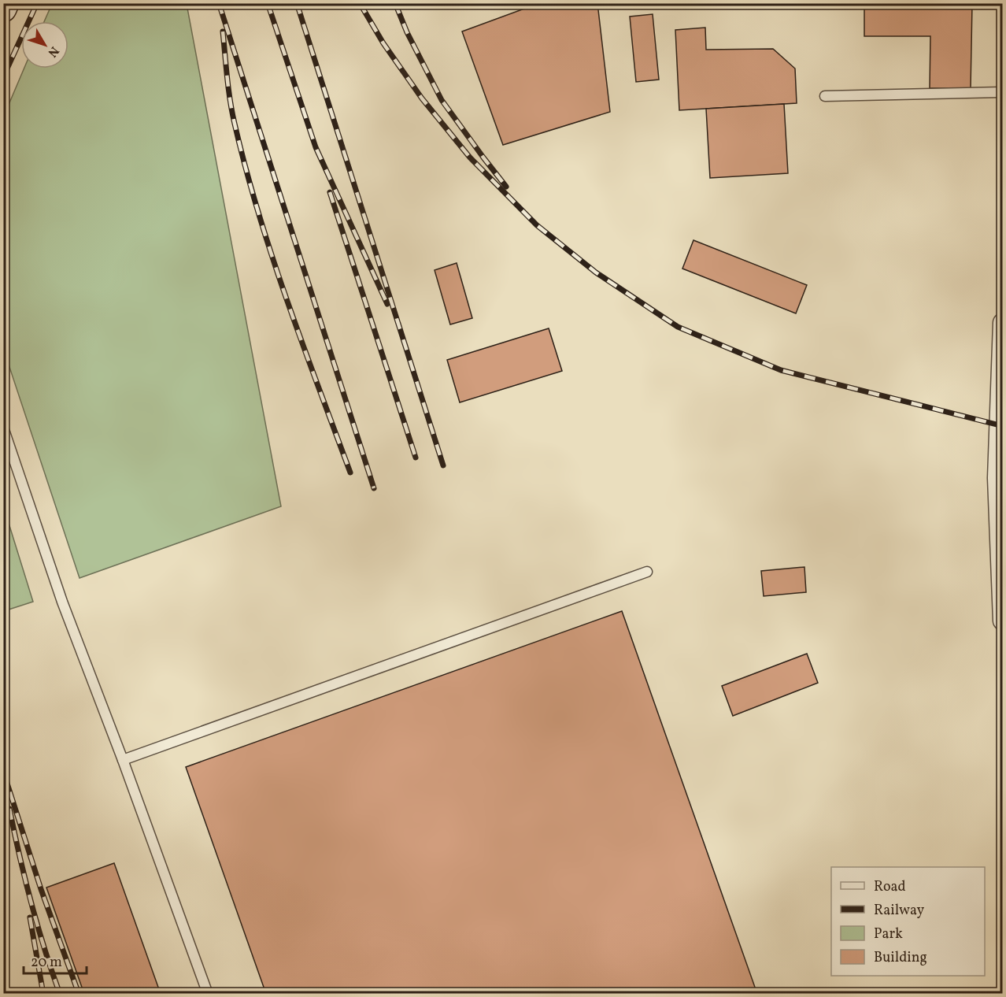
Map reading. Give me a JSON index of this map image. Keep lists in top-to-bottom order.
{
  "legend": [
    "Road",
    "Railway",
    "Park",
    "Building"
  ],
  "scale_bar": "20 m",
  "north": "bottom right"
}
